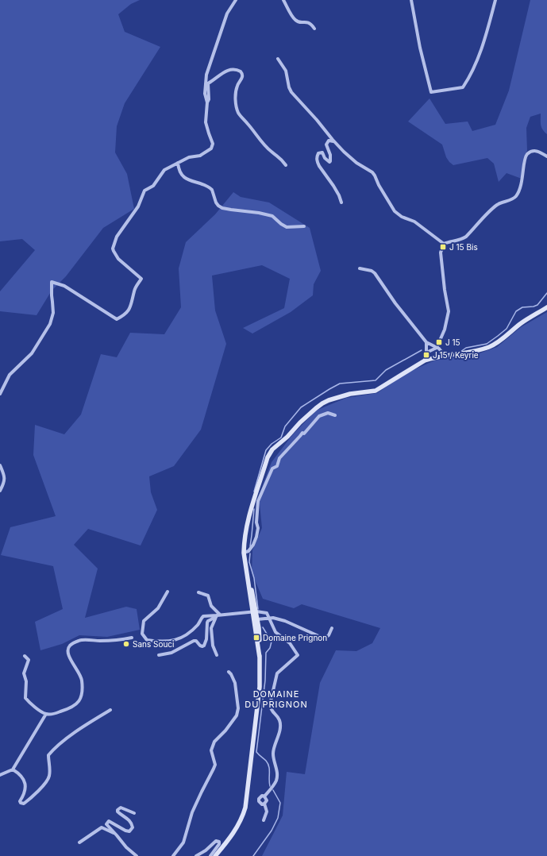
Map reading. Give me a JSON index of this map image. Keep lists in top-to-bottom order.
{
  "districts": ["DOMAINE DU PRIGNON"],
  "places": {
    "transit": [
      "J 15 Bis",
      "J 15",
      "J 15 / Keyrie",
      "Domaine Prignon"
    ],
    "other": ["Sans Souci"]
  }
}
